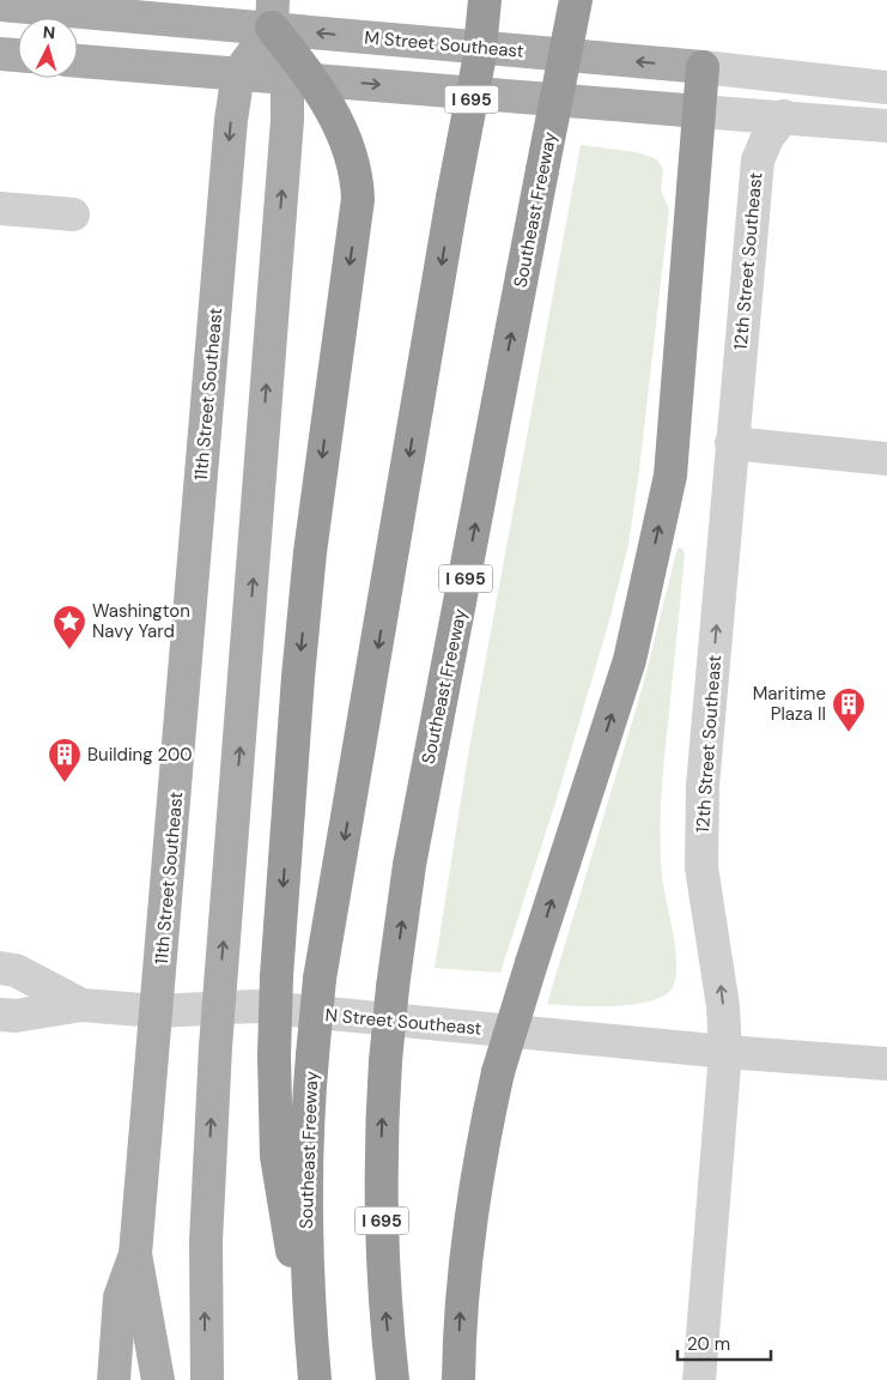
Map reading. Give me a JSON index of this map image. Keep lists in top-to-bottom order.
{
  "streets": {
    "highway": ["I 695", "Southeast Freeway"],
    "main road": ["M Street Southeast", "11th Street Southeast"],
    "street": ["12th Street Southeast", "N Street Southeast"]
  },
  "crossings": [
    ["M Street Southeast", "11th Street Southeast"],
    ["12th Street Southeast", "N Street Southeast"],
    ["11th Street Southeast", "N Street Southeast"]
  ],
  "one_way": ["12th Street Southeast"],
  "places": {
    "place": ["Washington Navy Yard"],
    "building": ["Maritime Plaza II", "Building 200"]
  },
  "scale_bar": "20 m",
  "north": "top"
}
